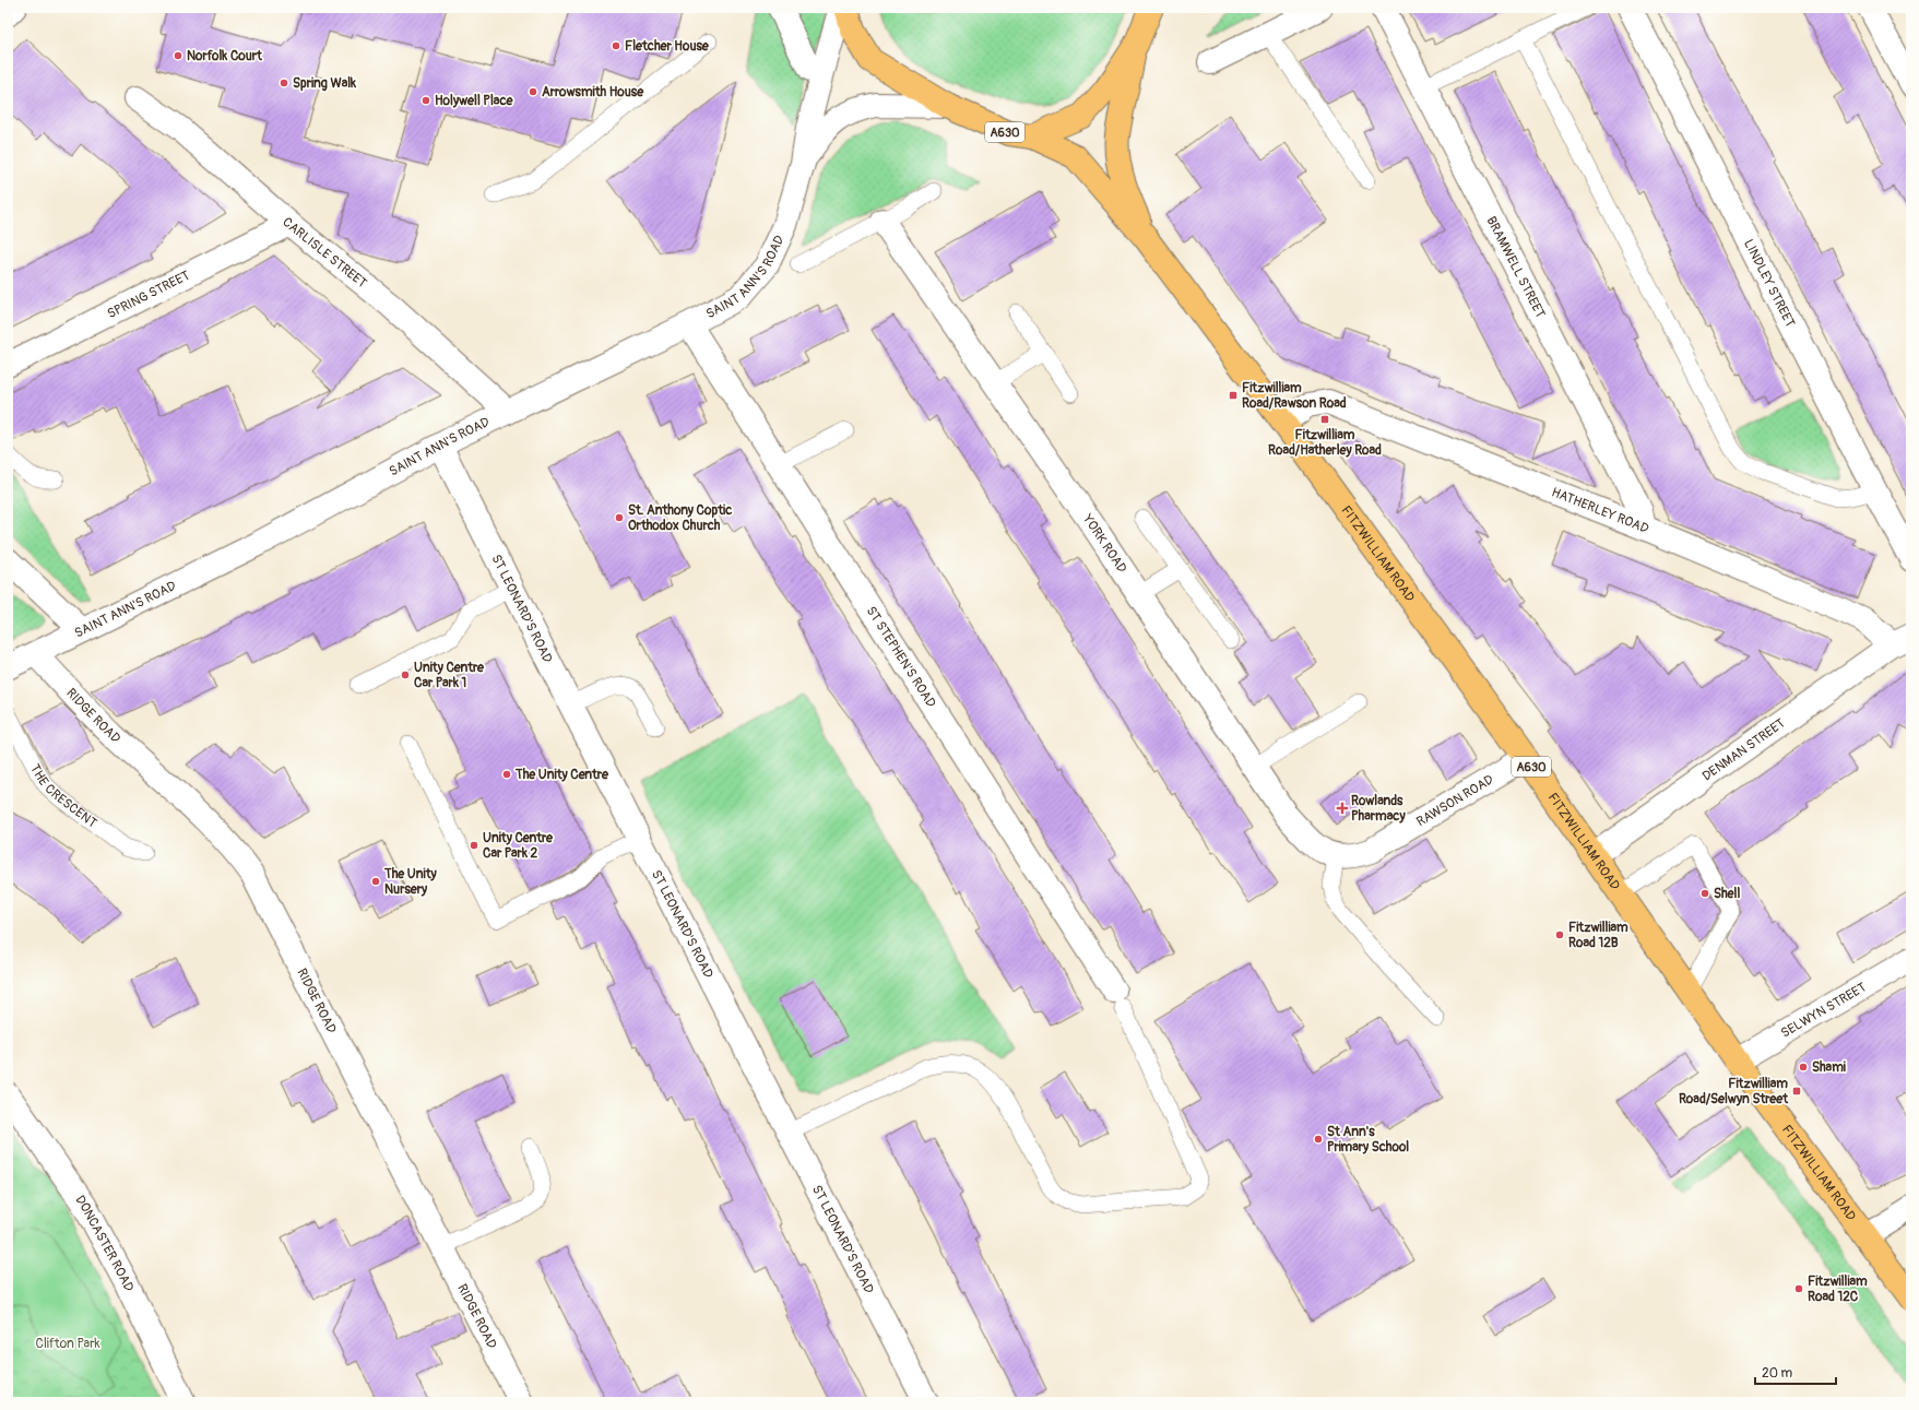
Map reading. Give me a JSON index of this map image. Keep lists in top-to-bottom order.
{
  "streets": {
    "main road": ["A630", "FITZWILLIAM ROAD"],
    "street": [
      "CARLISLE STREET",
      "BRAMWELL STREET",
      "SAINT ANN'S ROAD",
      "LINDLEY STREET",
      "SPRING STREET",
      "HATHERLEY ROAD",
      "YORK ROAD",
      "ST LEONARD'S ROAD",
      "ST STEPHEN'S ROAD",
      "RIDGE ROAD",
      "DENMAN STREET",
      "RAWSON ROAD",
      "SELWYN STREET",
      "DONCASTER ROAD"
    ],
    "lane": ["THE CRESCENT"]
  },
  "crossings": [
    ["A630", "SAINT ANN'S ROAD"],
    ["A630", "FITZWILLIAM ROAD"],
    ["CARLISLE STREET", "SAINT ANN'S ROAD"],
    ["CARLISLE STREET", "SPRING STREET"],
    ["BRAMWELL STREET", "HATHERLEY ROAD"],
    ["SAINT ANN'S ROAD", "ST LEONARD'S ROAD"],
    ["SAINT ANN'S ROAD", "ST STEPHEN'S ROAD"],
    ["SAINT ANN'S ROAD", "RIDGE ROAD"],
    ["HATHERLEY ROAD", "FITZWILLIAM ROAD"],
    ["HATHERLEY ROAD", "DENMAN STREET"],
    ["YORK ROAD", "RAWSON ROAD"],
    ["FITZWILLIAM ROAD", "DENMAN STREET"],
    ["FITZWILLIAM ROAD", "RAWSON ROAD"],
    ["FITZWILLIAM ROAD", "SELWYN STREET"]
  ],
  "parks": ["Clifton Park"],
  "places": {
    "other": [
      "Fletcher House",
      "Norfolk Court",
      "Spring Walk",
      "Arrowsmith House",
      "Holywell Place",
      "St. Anthony Coptic Orthodox Church",
      "Unity Centre Car Park 1",
      "The Unity Centre",
      "Unity Centre Car Park 2",
      "The Unity Nursery",
      "Shell",
      "Fitzwilliam Road 12B",
      "Shami",
      "St Ann's Primary School",
      "Fitzwilliam Road 12C"
    ],
    "transit": ["Fitzwilliam Road/Rawson Road", "Fitzwilliam Road/Hatherley Road", "Fitzwilliam Road/Selwyn Street"],
    "health": ["Rowlands Pharmacy"]
  },
  "scale_bar": "20 m"
}
